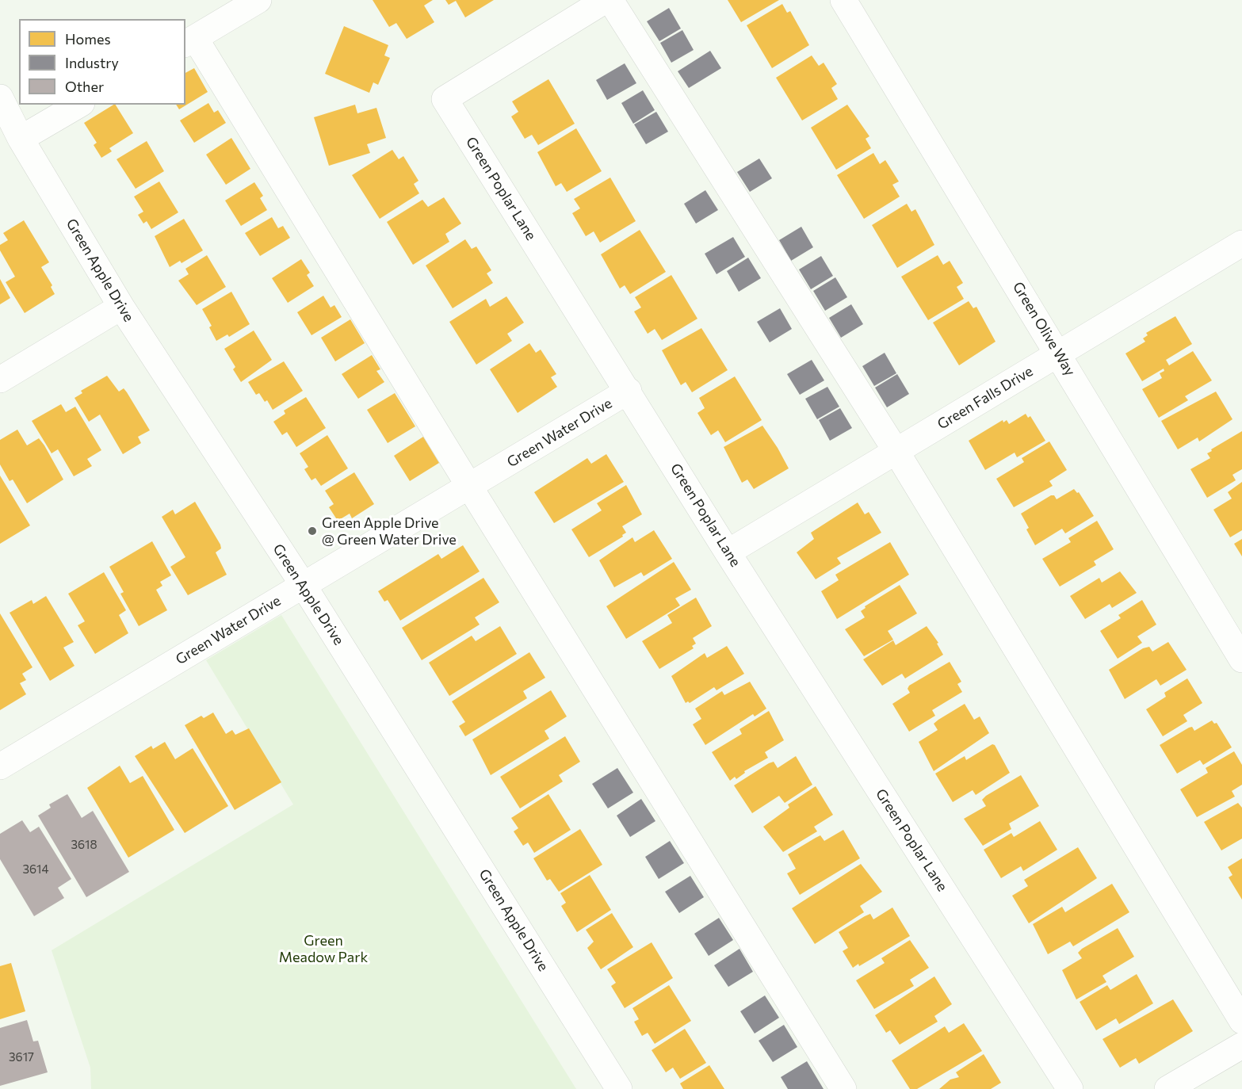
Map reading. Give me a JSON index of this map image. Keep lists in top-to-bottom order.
{
  "streets": {
    "street": [
      "Green Poplar Lane",
      "Green Apple Drive",
      "Green Olive Way",
      "Green Falls Drive",
      "Green Water Drive"
    ]
  },
  "crossings": [
    ["Green Poplar Lane", "Green Falls Drive"],
    ["Green Poplar Lane", "Green Water Drive"],
    ["Green Apple Drive", "Green Water Drive"],
    ["Green Olive Way", "Green Falls Drive"]
  ],
  "parks": ["Green Meadow Park"],
  "places": ["Green Apple Drive @ Green Water Drive"],
  "house_numbers": ["3618", "3614", "3617"],
  "legend": ["Homes", "Industry", "Other"]
}
